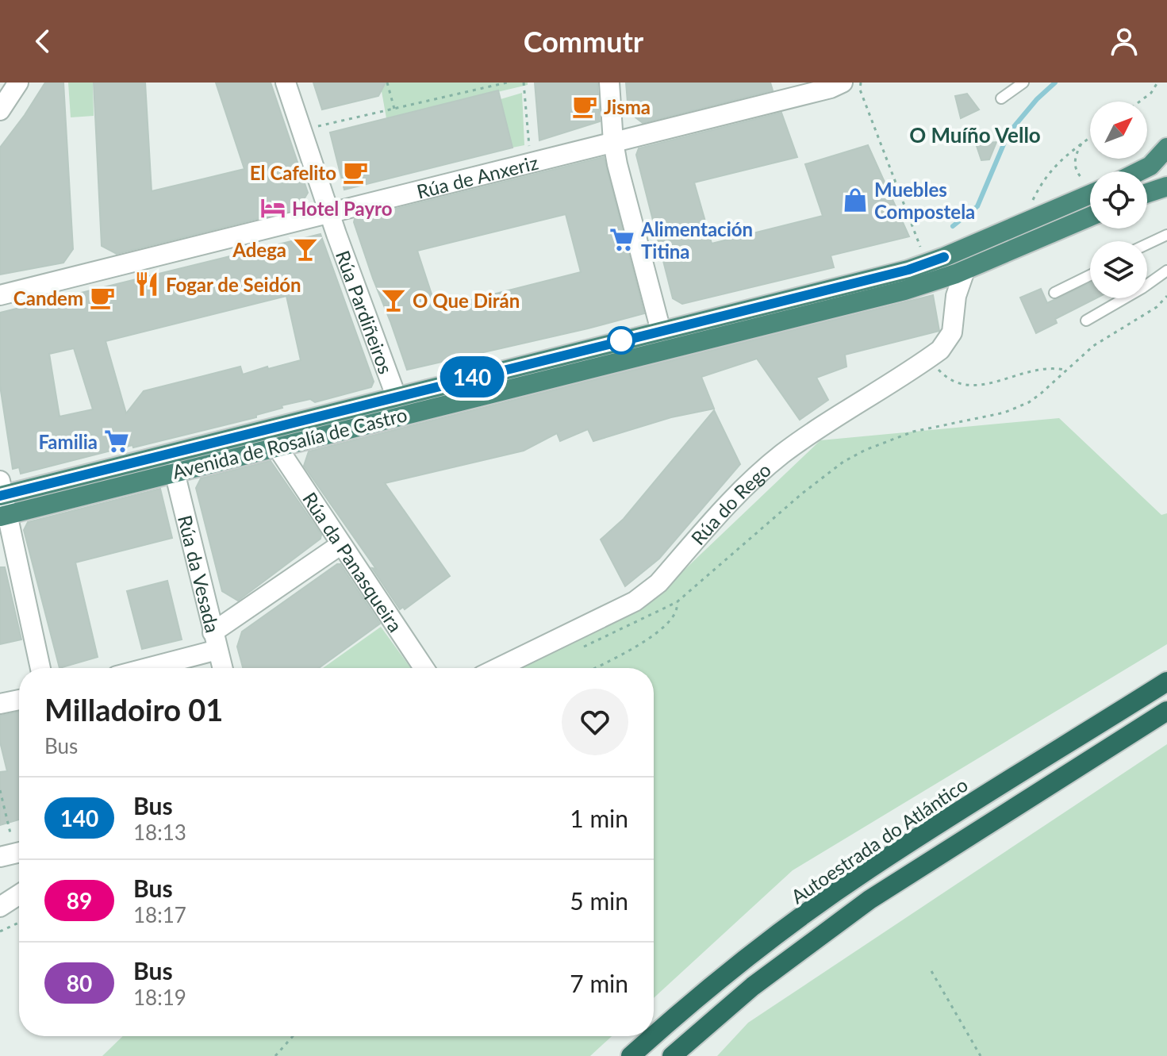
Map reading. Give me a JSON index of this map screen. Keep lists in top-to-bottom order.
{
  "streets": {
    "highway": ["Avenida de Rosalía de Castro", "Autoestrada do Atlántico"],
    "street": [
      "Rúa de Anxeriz",
      "Rúa Pardiñeiros",
      "Rúa do Rego",
      "Rúa da Panasqueira",
      "Rúa da Vesada"
    ]
  },
  "crossings": [
    ["Rúa de Anxeriz", "Rúa Pardiñeiros"],
    ["Rúa Pardiñeiros", "Avenida de Rosalía de Castro"],
    ["Avenida de Rosalía de Castro", "Rúa do Rego"],
    ["Avenida de Rosalía de Castro", "Rúa da Panasqueira"],
    ["Avenida de Rosalía de Castro", "Rúa da Vesada"]
  ],
  "districts": ["O Muíño Vello"],
  "places": {
    "cafe": ["Jisma", "El Cafelito", "Candem"],
    "shop": ["Muebles Compostela"],
    "hotel": ["Hotel Payro"],
    "supermarket": ["Alimentación Titina", "Familia"],
    "bar": ["Adega", "O Que Dirán"],
    "restaurant": ["Fogar de Seidón"]
  },
  "lines": ["bus line 140"],
  "north": "top right",
  "page": {
    "header": "Commutr",
    "on_map": "140",
    "heading": ["Milladoiro 01", "Bus"],
    "list": [
      {
        "mark": "140",
        "name": "Bus",
        "note": "18:13",
        "value": "1 min"
      },
      {
        "mark": "89",
        "name": "Bus",
        "note": "18:17",
        "value": "5 min"
      },
      {
        "mark": "80",
        "name": "Bus",
        "note": "18:19",
        "value": "7 min"
      }
    ]
  }
}
